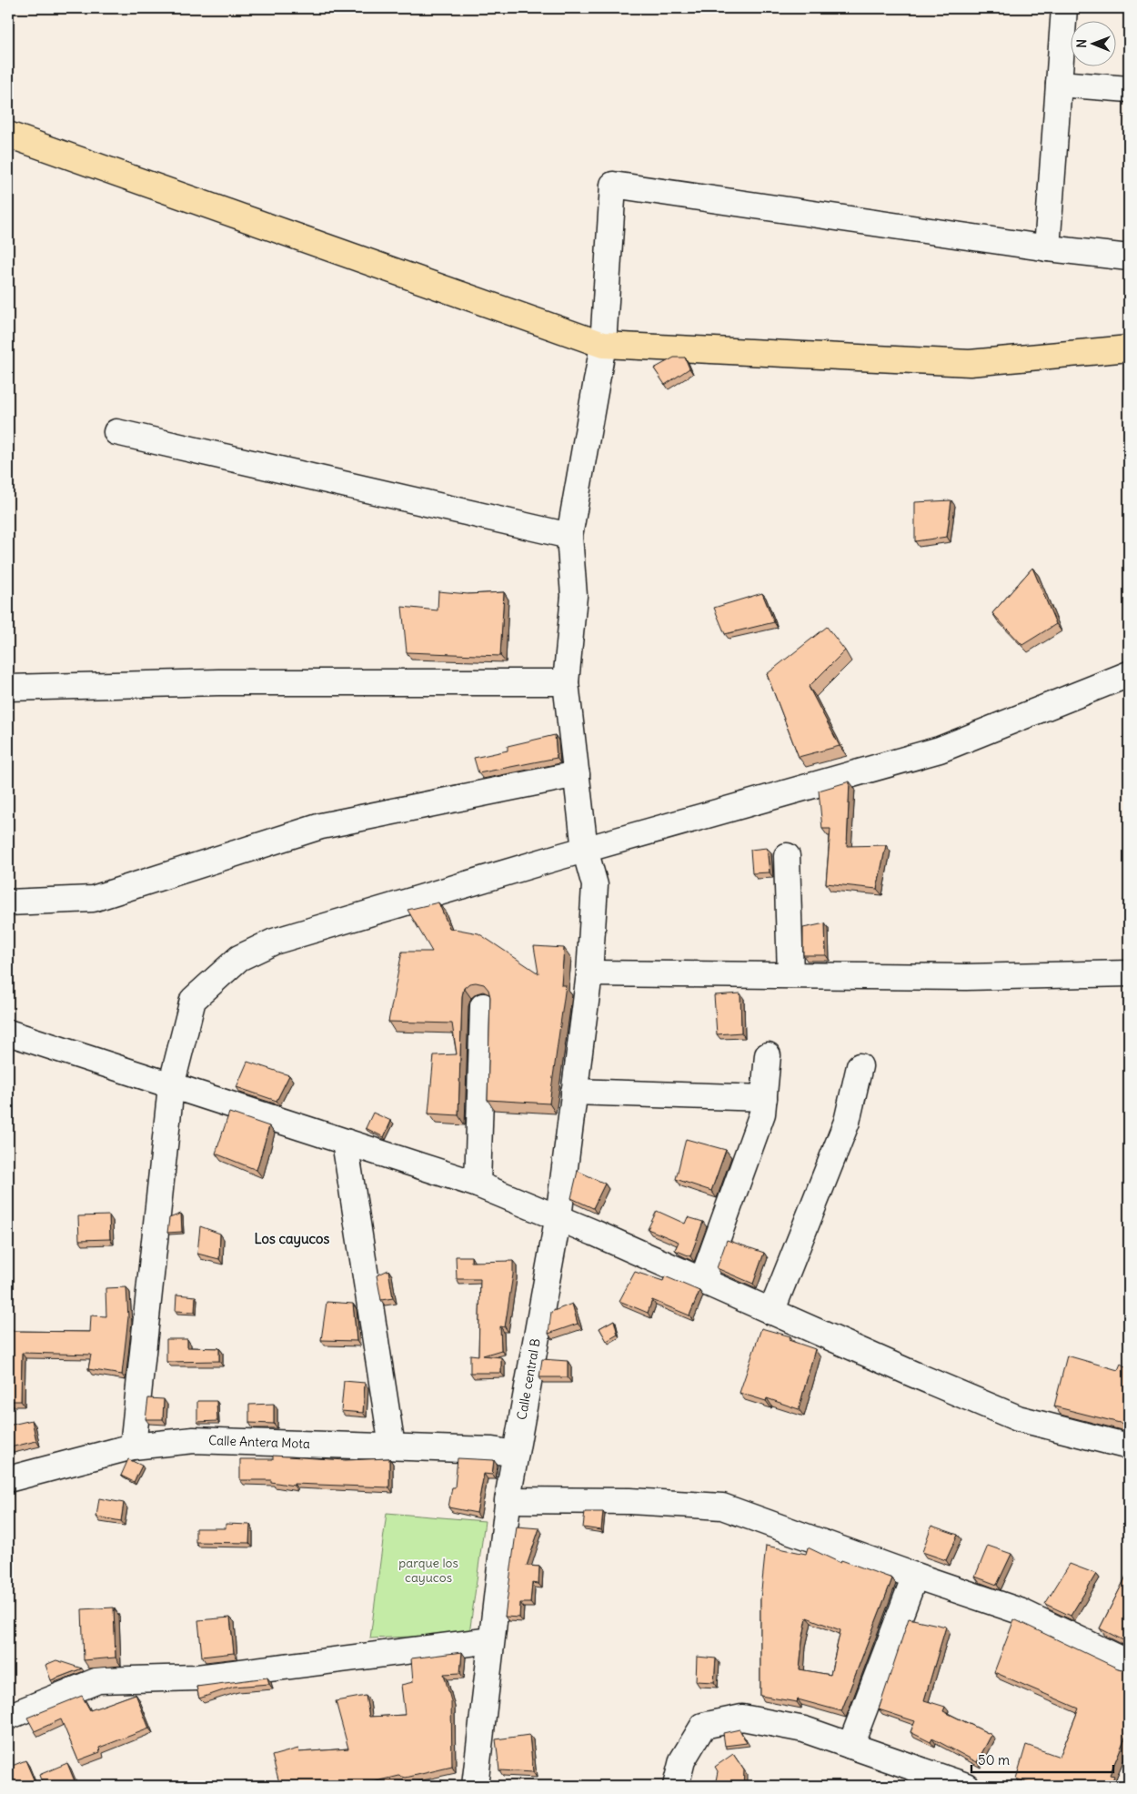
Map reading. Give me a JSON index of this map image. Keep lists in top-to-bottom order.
{
  "streets": {
    "street": ["Calle central B", "Calle Antera Mota"]
  },
  "crossings": [
    ["Calle central B", "Calle Antera Mota"]
  ],
  "districts": ["Los cayucos"],
  "parks": ["parque los cayucos"],
  "scale_bar": "50 m",
  "north": "left"
}
